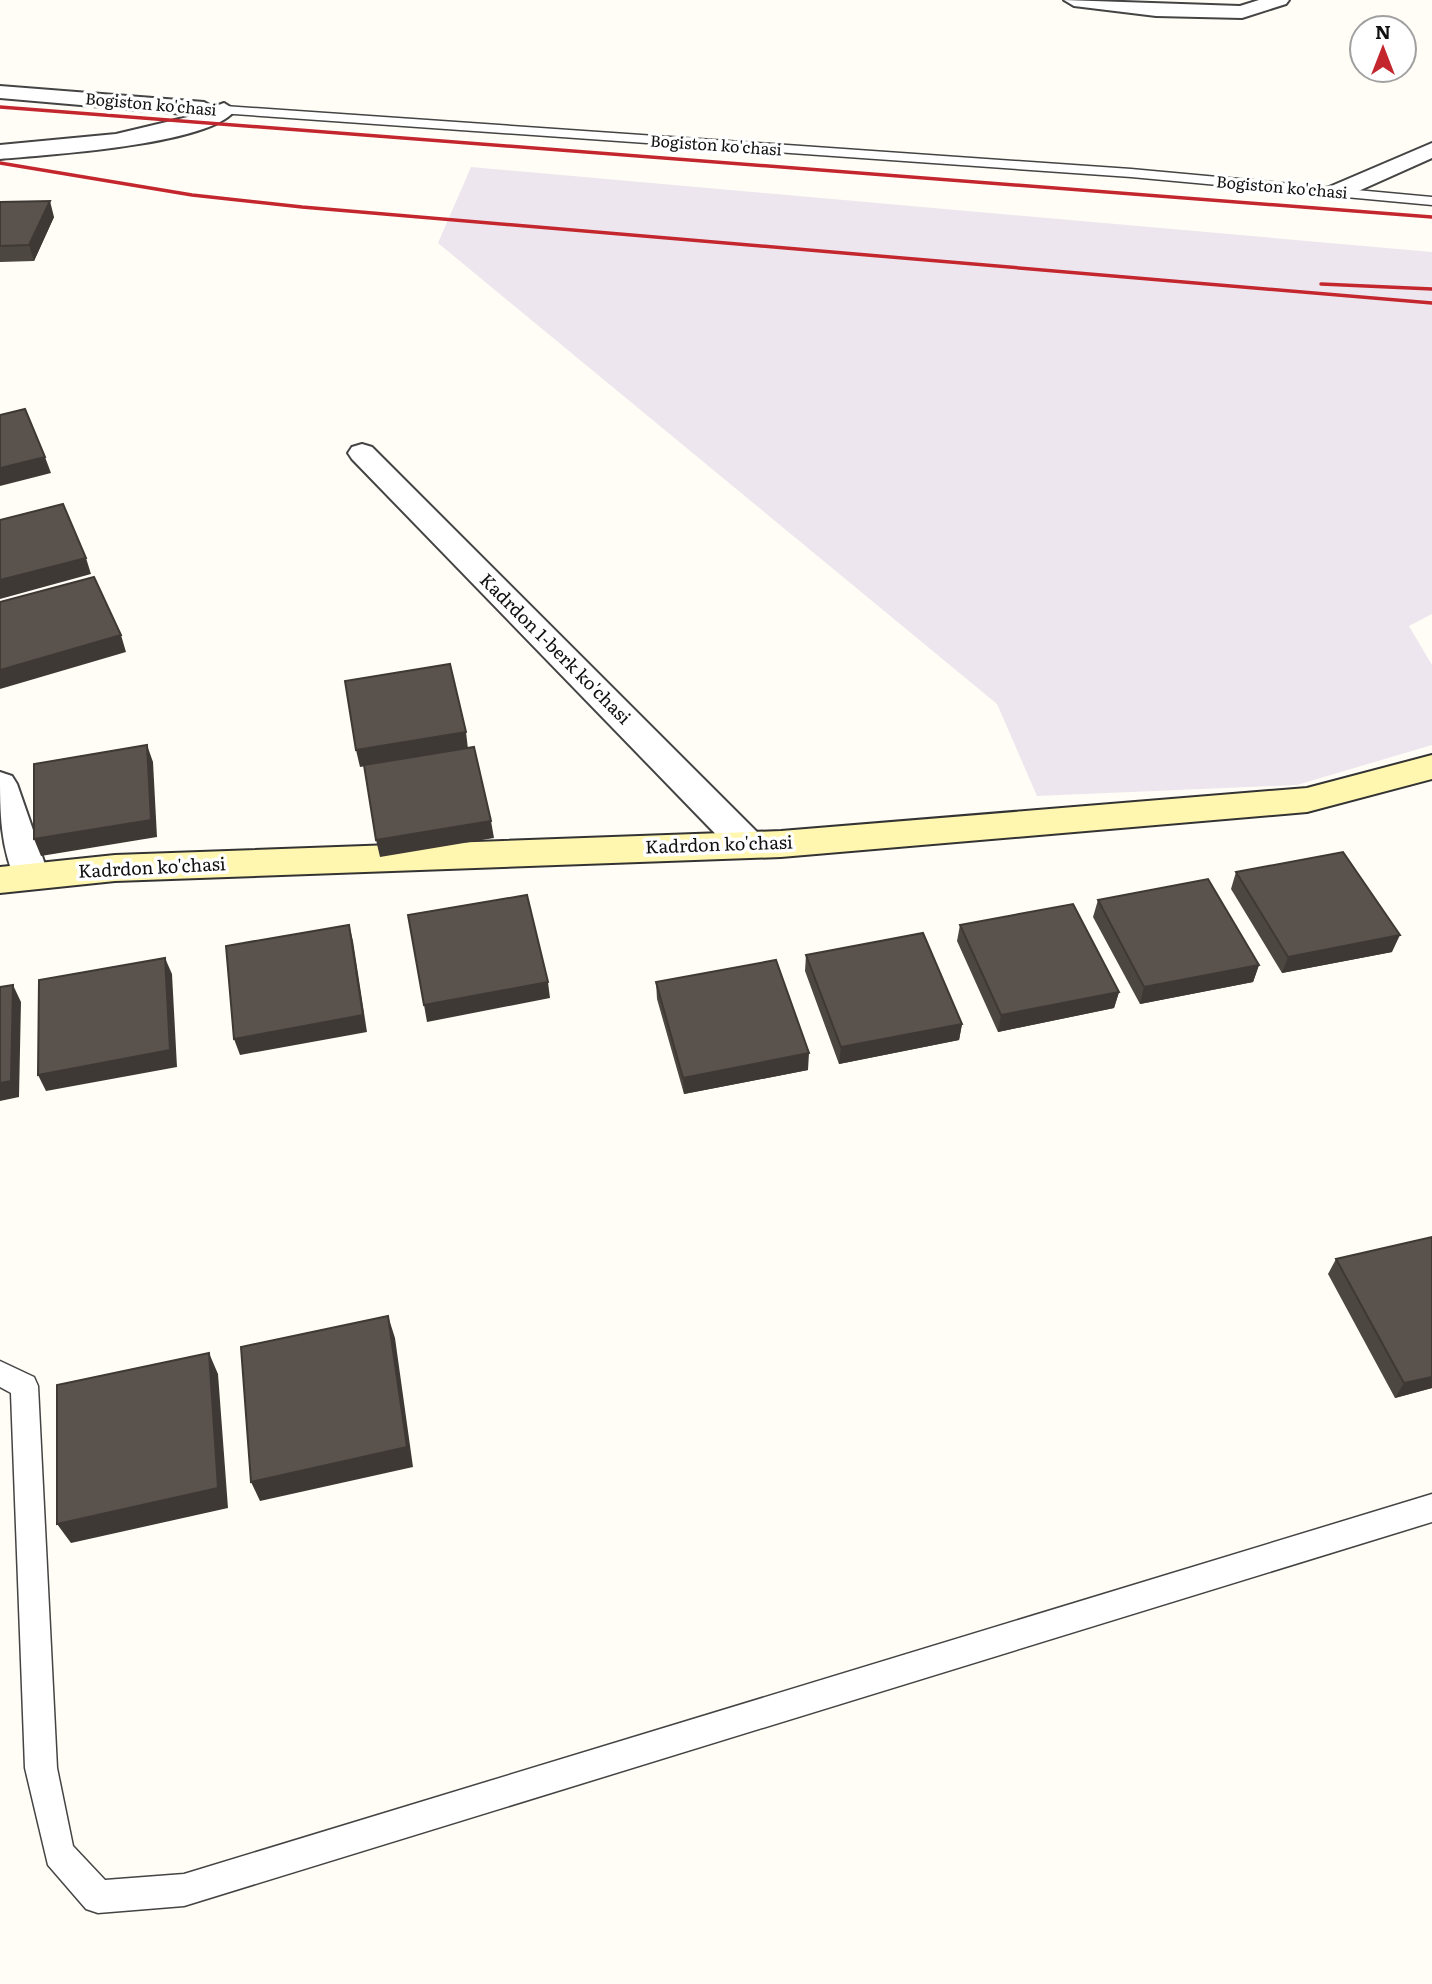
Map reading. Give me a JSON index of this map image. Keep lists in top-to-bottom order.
{
  "streets": {
    "street": ["Bogiston ko'chasi", "Kadrdon 1-berk ko'chasi", "Kadrdon ko'chasi"]
  },
  "crossings": [
    ["Kadrdon 1-berk ko'chasi", "Kadrdon ko'chasi"]
  ],
  "north": "top"
}
